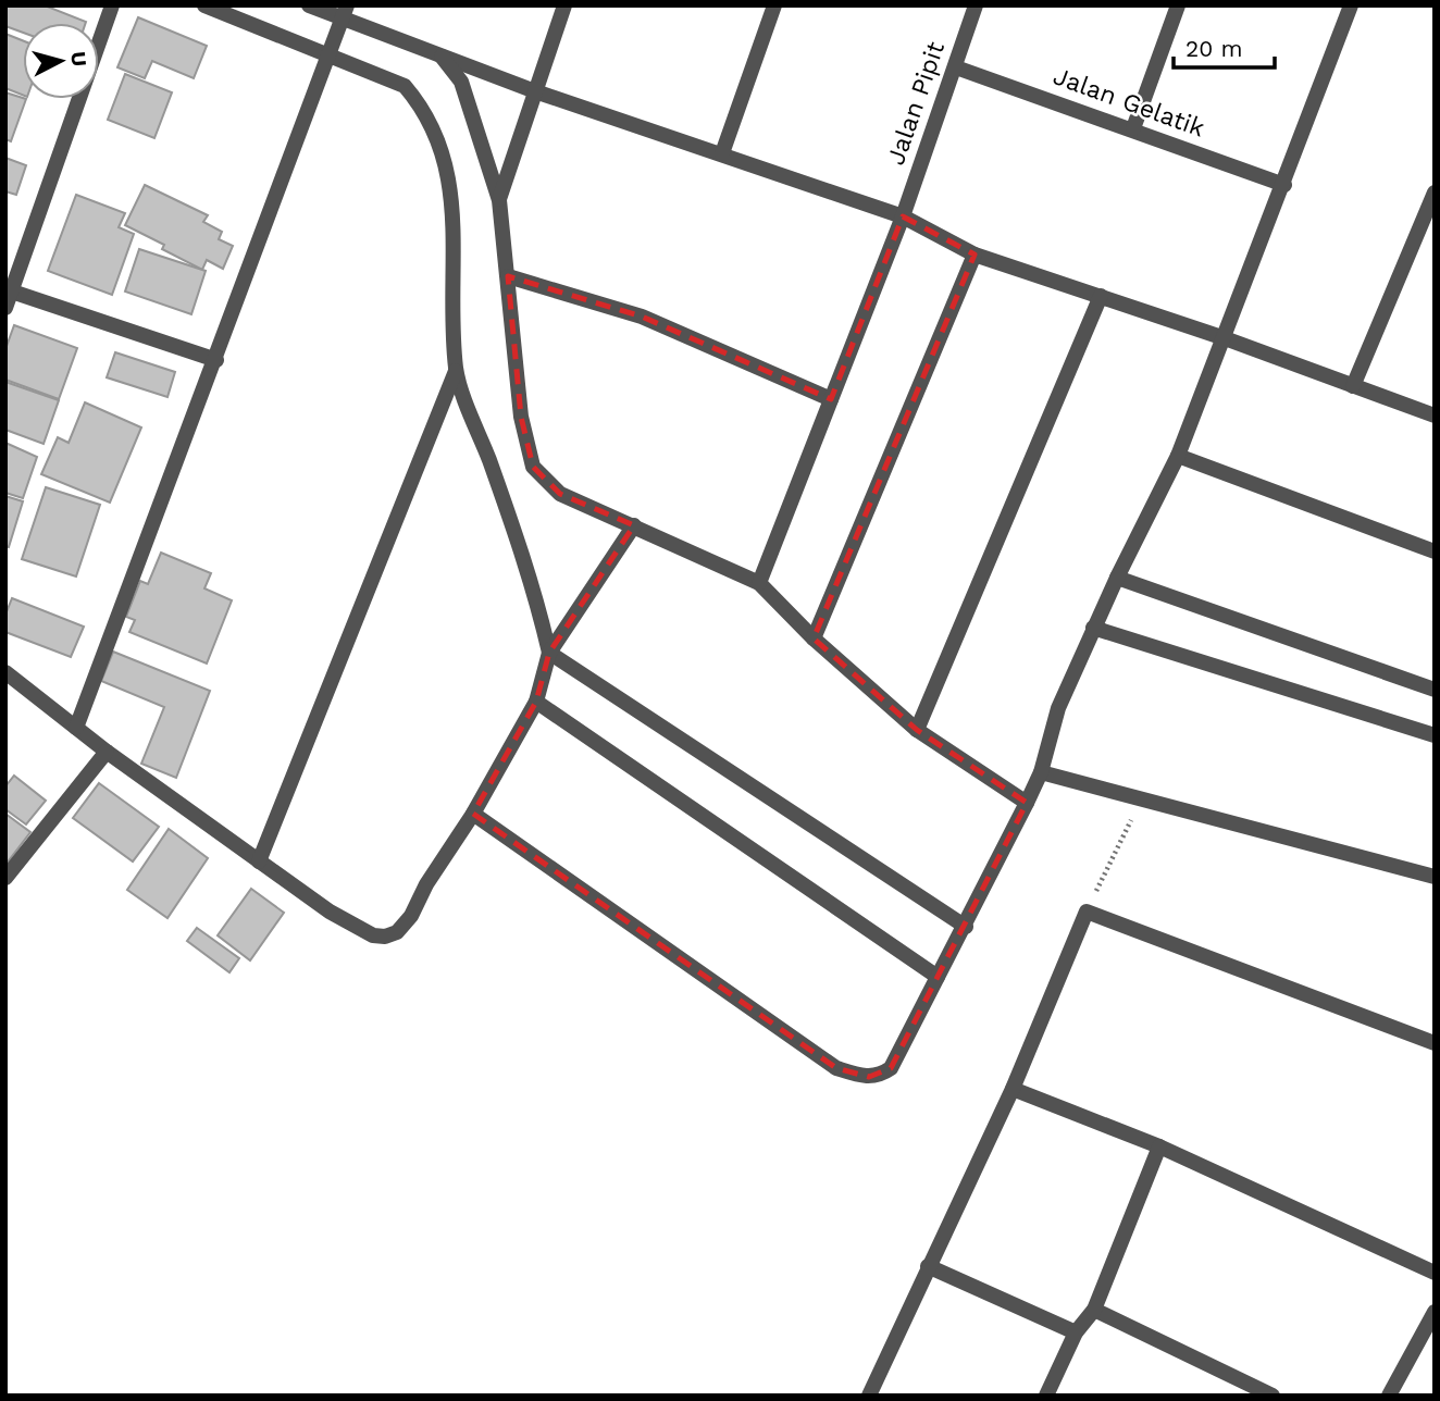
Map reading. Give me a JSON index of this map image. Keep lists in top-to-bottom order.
{
  "streets": {
    "street": ["Jalan Gelatik", "Jalan Pipit"]
  },
  "crossings": [
    ["Jalan Gelatik", "Jalan Pipit"]
  ],
  "scale_bar": "20 m",
  "north": "right"
}
